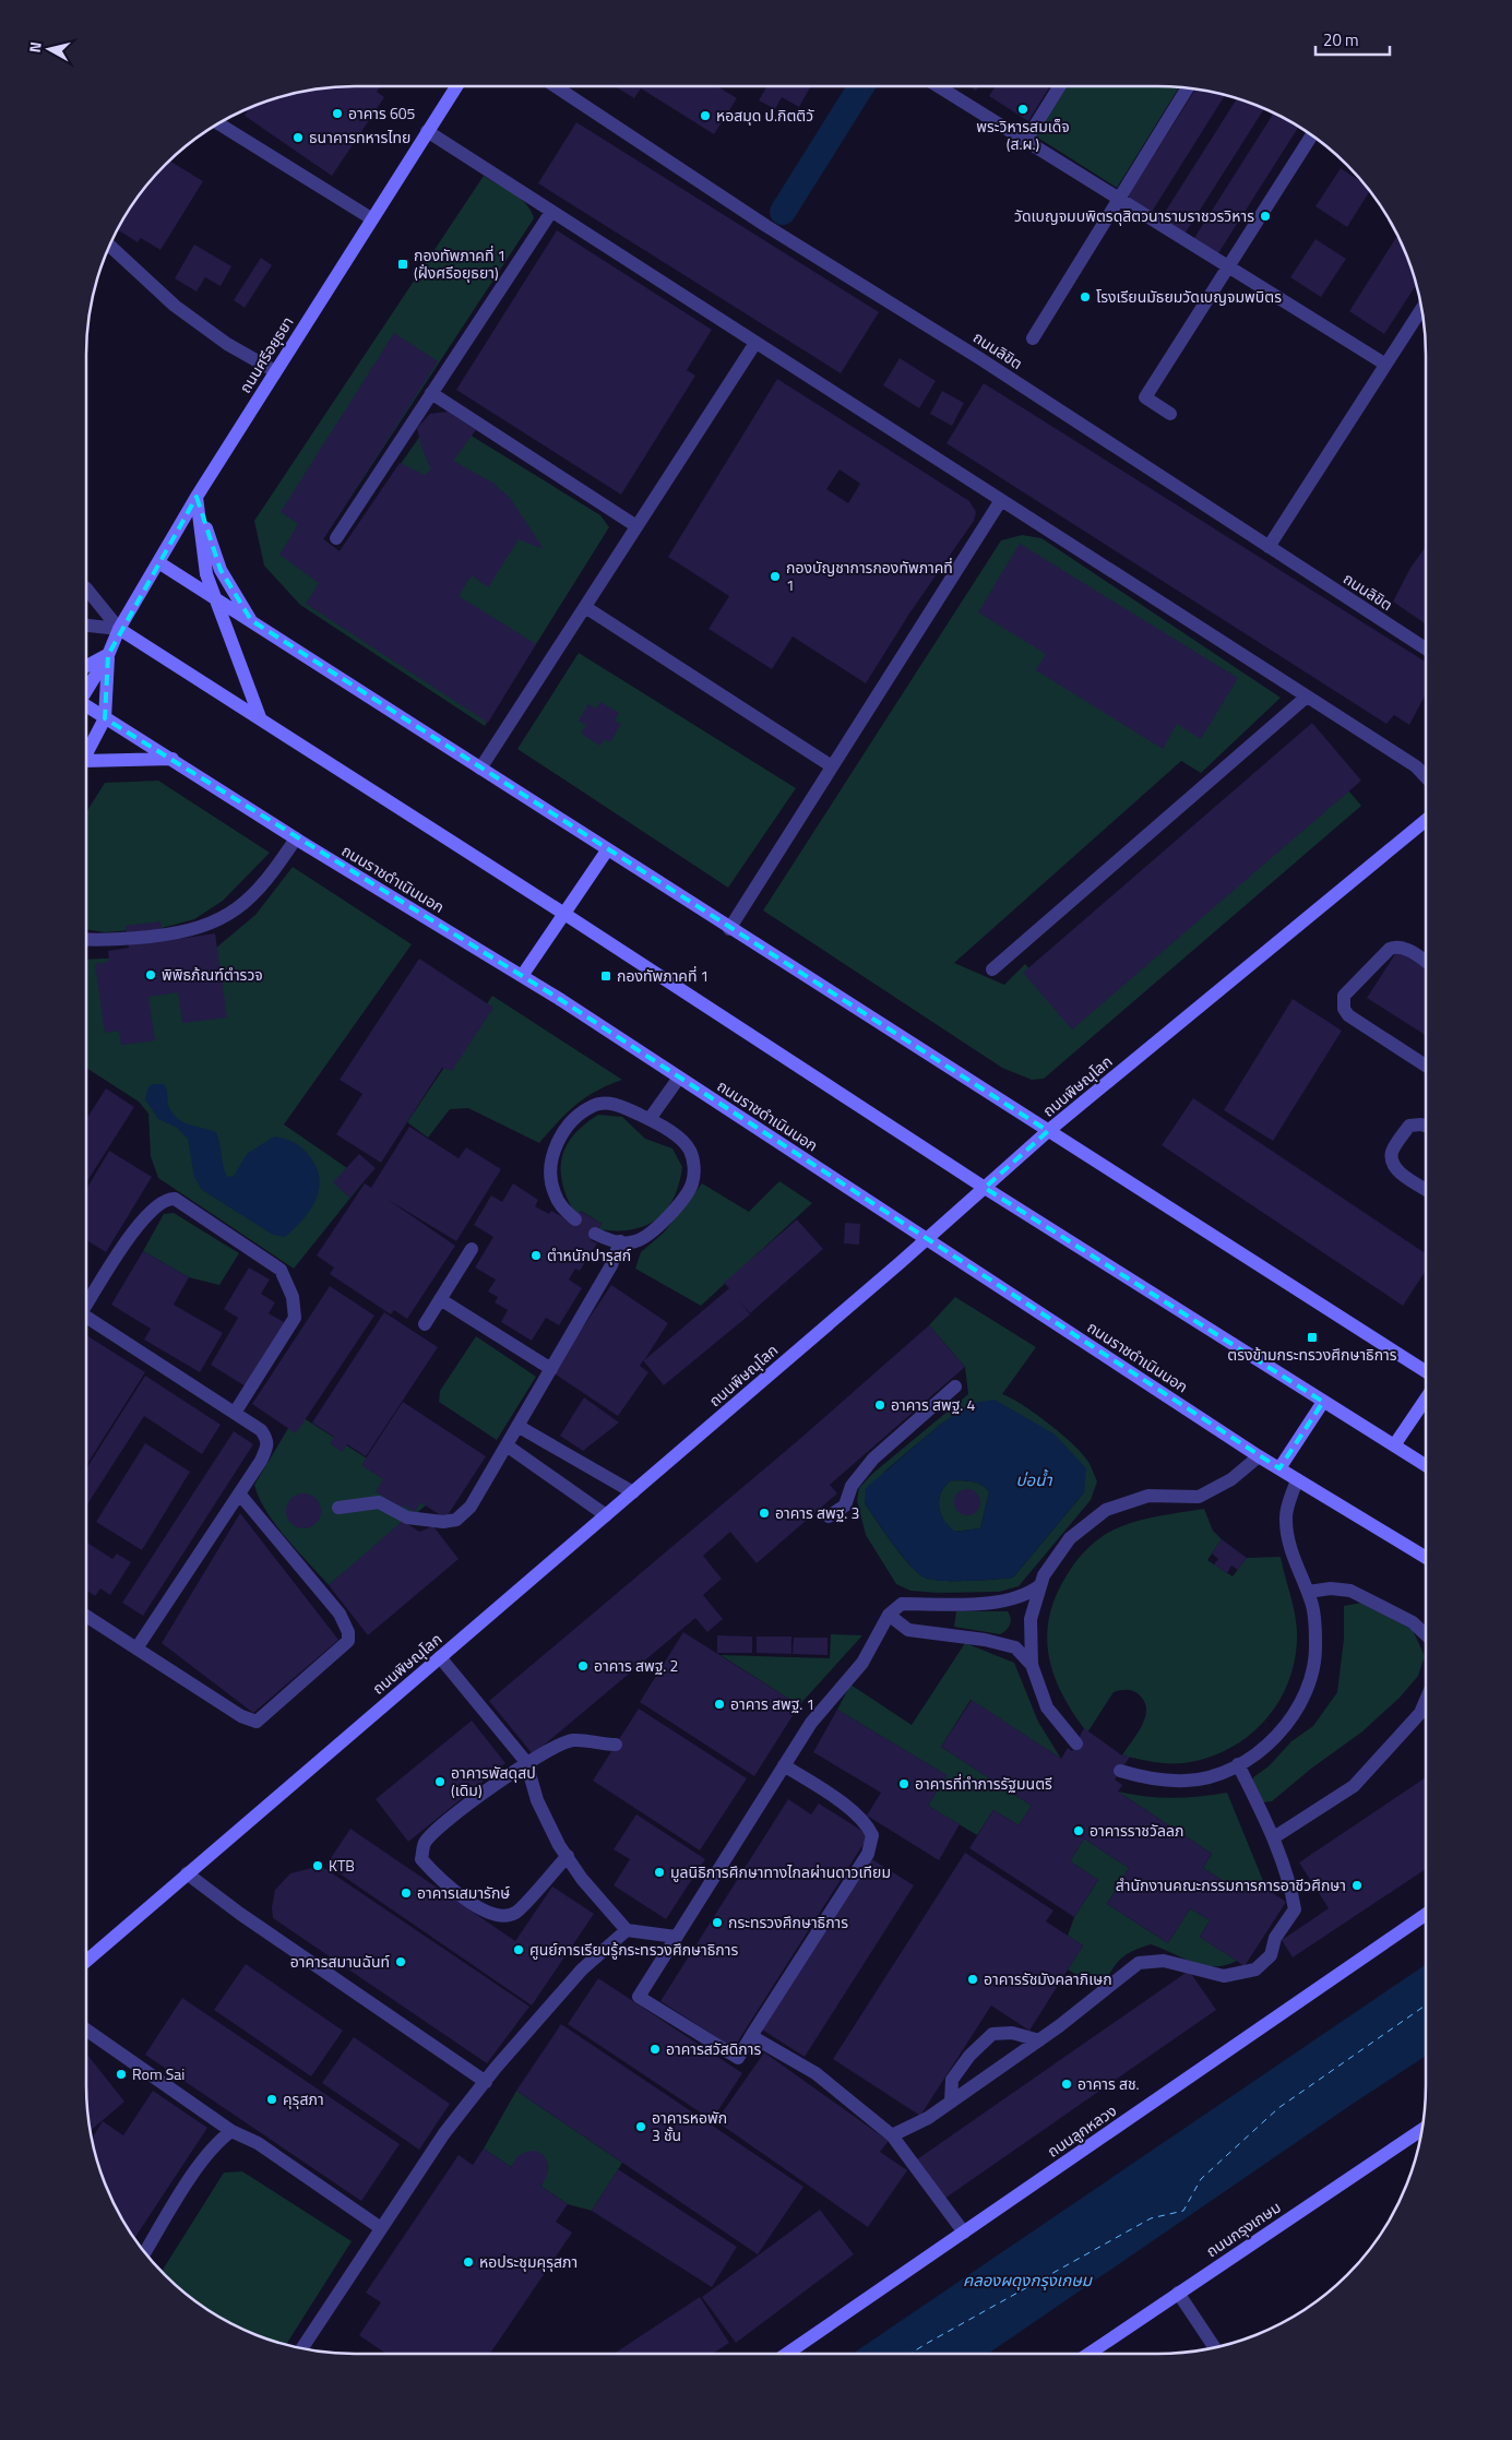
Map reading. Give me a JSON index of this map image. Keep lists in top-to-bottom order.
{
  "streets": {
    "main road": [
      "ถนนศรีอยุธยา",
      "ถนนราชดำเนินนอก",
      "ถนนพิษณุโลก",
      "ถนนลูกหลวง",
      "ถนนกรุงเกษม"
    ],
    "street": ["ถนนลิขิต"]
  },
  "crossings": [
    ["ถนนศรีอยุธยา", "ถนนราชดำเนินนอก"],
    ["ถนนราชดำเนินนอก", "ถนนพิษณุโลก"]
  ],
  "water": ["บ่อน้ำ", "คลองผดุงกรุงเกษม"],
  "places": {
    "other": [
      "พระวิหารสมเด็จ (ส.ผ.)",
      "อาคาร 605",
      "หอสมุด ป.กิตติวั",
      "ธนาคารทหารไทย",
      "วัดเบญจมบพิตรดุสิตวนารามราชวรวิหาร",
      "โรงเรียนมัธยมวัดเบญจมพบิตร",
      "กองบัญชาการกองทัพภาคที่ 1",
      "พิพิธภ้ณฑ์ตำรวจ",
      "ตำหนักปารุสก์",
      "อาคาร สพฐ. 4",
      "อาคาร สพฐ. 3",
      "อาคาร สพฐ. 2",
      "อาคาร สพฐ. 1",
      "อาคารพัสดุสป (เดิม)",
      "อาคารที่ทำการรัฐมนตรี",
      "อาคารราชวัลลภ",
      "KTB",
      "มูลนิธิการศึกษาทางไกลผ่านดาวเทียม",
      "สำนักงานคณะกรรมการการอาชีวศึกษา",
      "อาคารเสมารักษ์",
      "กระทรวงศึกษาธิการ",
      "ศูนย์การเรียนรู้กระทรวงศึกษาธิการ",
      "อาคารสมานฉันท์",
      "อาคารรัชมังคลาภิเษก",
      "อาคารสวัสดิการ",
      "Rom Sai",
      "อาคาร สช.",
      "คุรุสภา",
      "อาคารหอพัก 3 ชั้น",
      "หอประชุมคุรุสภา"
    ],
    "transit": ["กองทัพภาคที่ 1 (ฝั่งศรีอยุธยา)", "กองทัพภาคที่ 1", "ตรงข้ามกระทรวงศึกษาธิการ"]
  },
  "scale_bar": "20 m",
  "north": "left"
}
